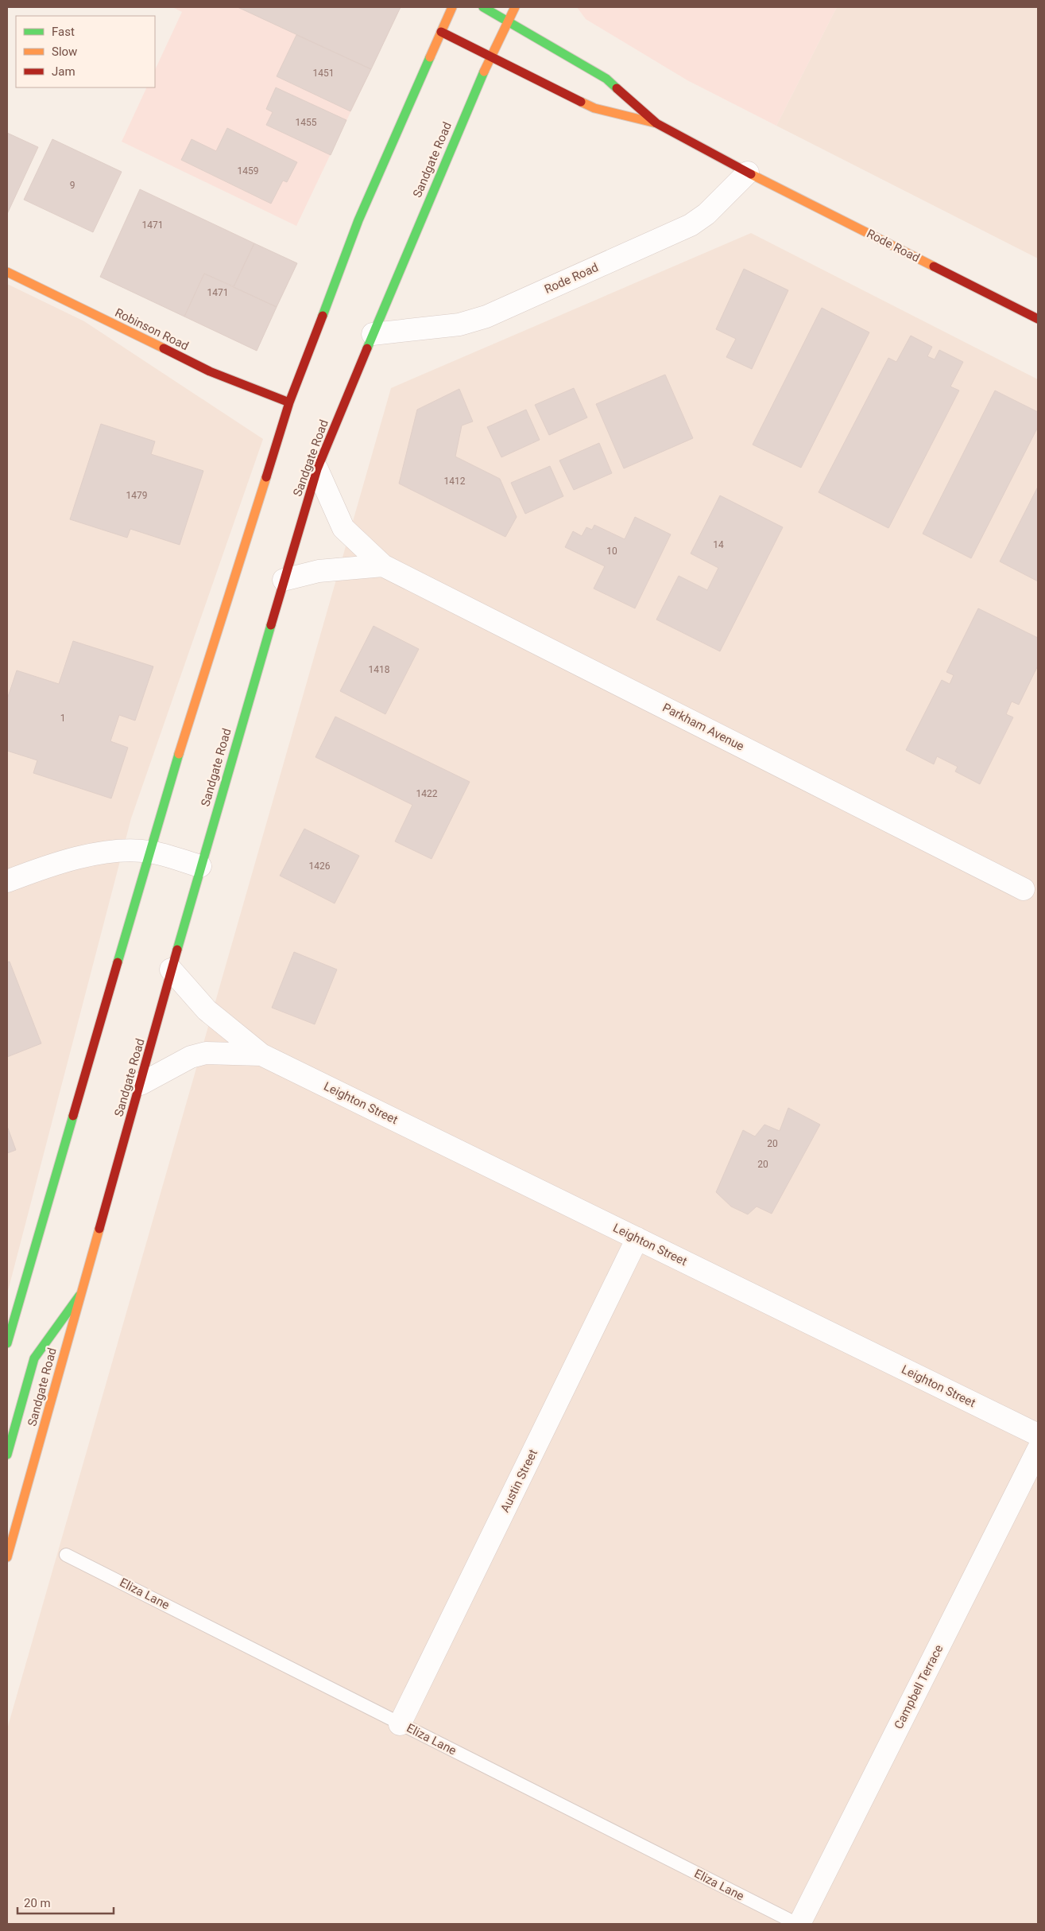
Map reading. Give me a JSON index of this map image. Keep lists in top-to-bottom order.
{
  "streets": {
    "main road": ["Sandgate Road", "Rode Road", "Robinson Road"],
    "street": [
      "Parkham Avenue",
      "Leighton Street",
      "Austin Street",
      "Campbell Terrace"
    ],
    "lane": ["Eliza Lane"]
  },
  "crossings": [
    ["Sandgate Road", "Rode Road"],
    ["Sandgate Road", "Parkham Avenue"],
    ["Sandgate Road", "Leighton Street"],
    ["Leighton Street", "Austin Street"],
    ["Austin Street", "Eliza Lane"],
    ["Eliza Lane", "Campbell Terrace"]
  ],
  "house_numbers": [
    "1451",
    "1455",
    "1459",
    "9",
    "1471",
    "1471",
    "1412",
    "1479",
    "14",
    "10",
    "1418",
    "1",
    "1422",
    "1426",
    "20",
    "20"
  ],
  "legend": ["Fast", "Slow", "Jam"],
  "scale_bar": "20 m"
}
